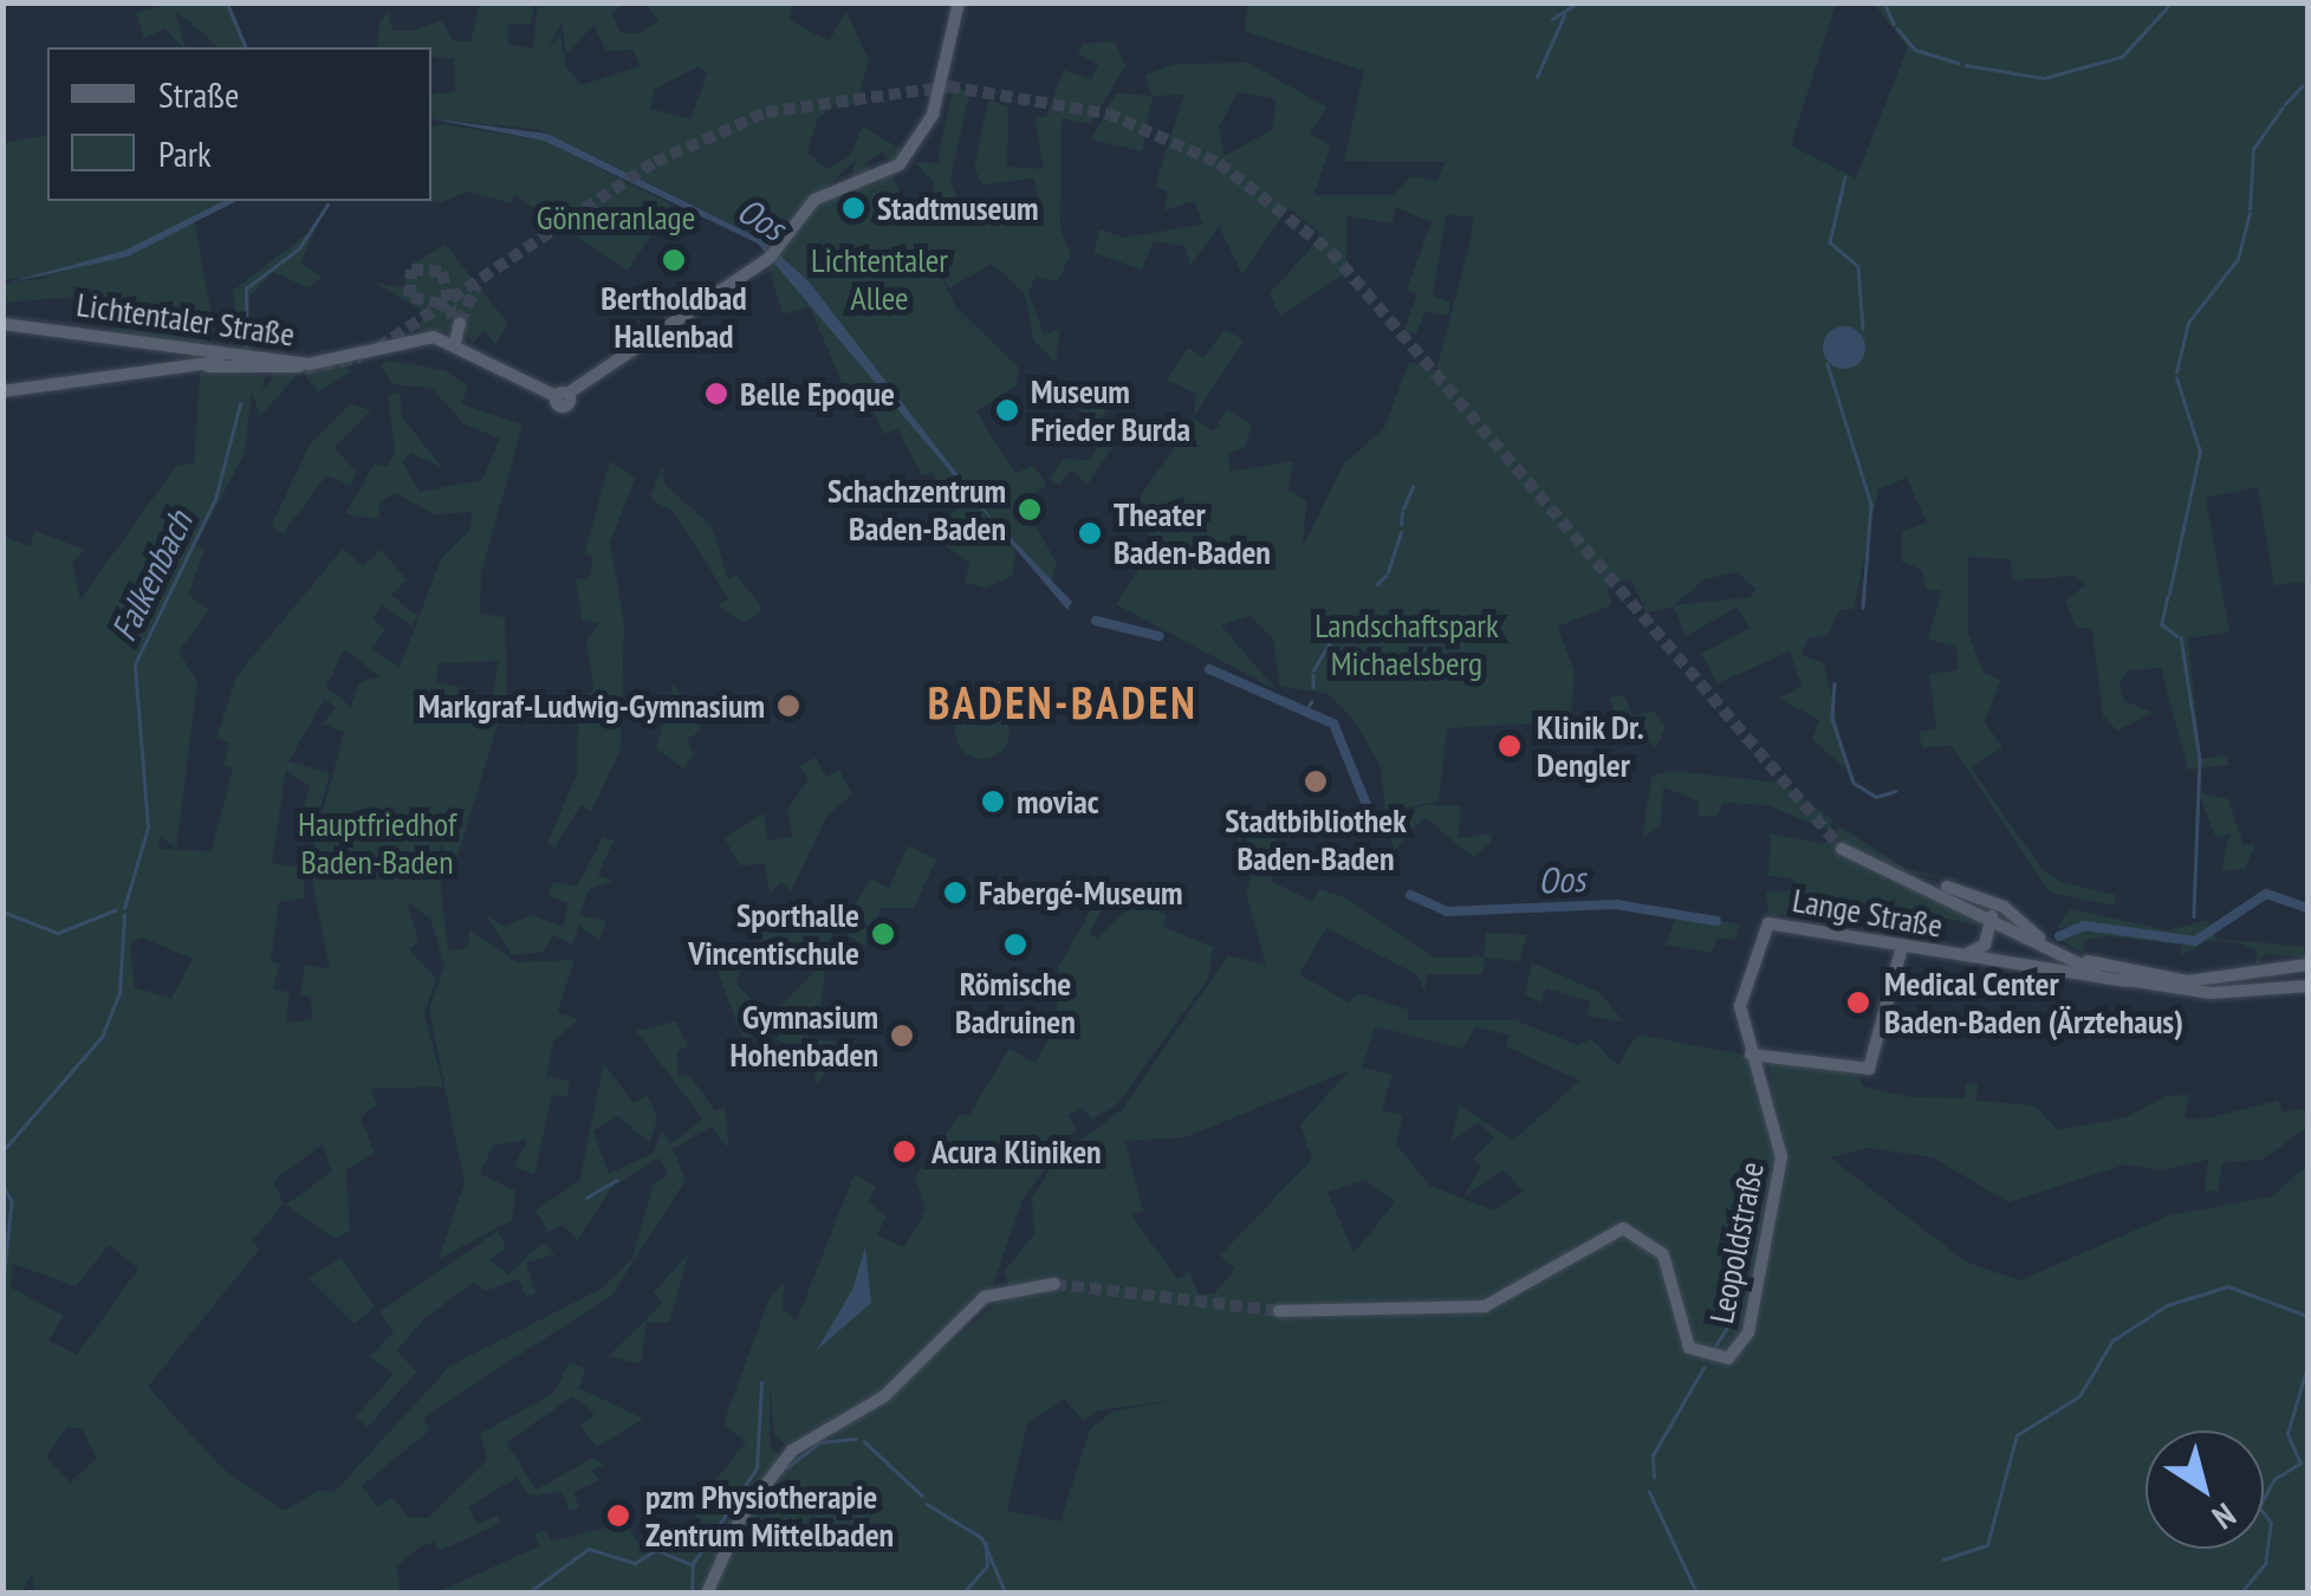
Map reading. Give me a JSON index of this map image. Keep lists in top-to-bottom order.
{
  "streets": {
    "main road": ["Lichtentaler Straße", "Lange Straße", "Leopoldstraße"]
  },
  "crossings": [
    ["Lange Straße", "Leopoldstraße"]
  ],
  "districts": ["BADEN-BADEN"],
  "water": ["Oos", "Falkenbach"],
  "parks": [
    "Gönneranlage",
    "Lichtentaler Allee",
    "Landschaftspark Michaelsberg",
    "Hauptfriedhof Baden-Baden"
  ],
  "places": [
    "Stadtmuseum",
    "Bertholdbad Hallenbad",
    "Belle Epoque",
    "Museum Frieder Burda",
    "Schachzentrum Baden-Baden",
    "Theater Baden-Baden",
    "Markgraf-Ludwig-Gymnasium",
    "Klinik Dr. Dengler",
    "Stadtbibliothek Baden-Baden",
    "moviac",
    "Fabergé-Museum",
    "Sporthalle Vincentischule",
    "Römische Badruinen",
    "Medical Center Baden-Baden (Ärztehaus)",
    "Gymnasium Hohenbaden",
    "Acura Kliniken",
    "pzm Physiotherapie Zentrum Mittelbaden"
  ],
  "legend": ["Straße", "Park"],
  "north": "bottom right"
}
